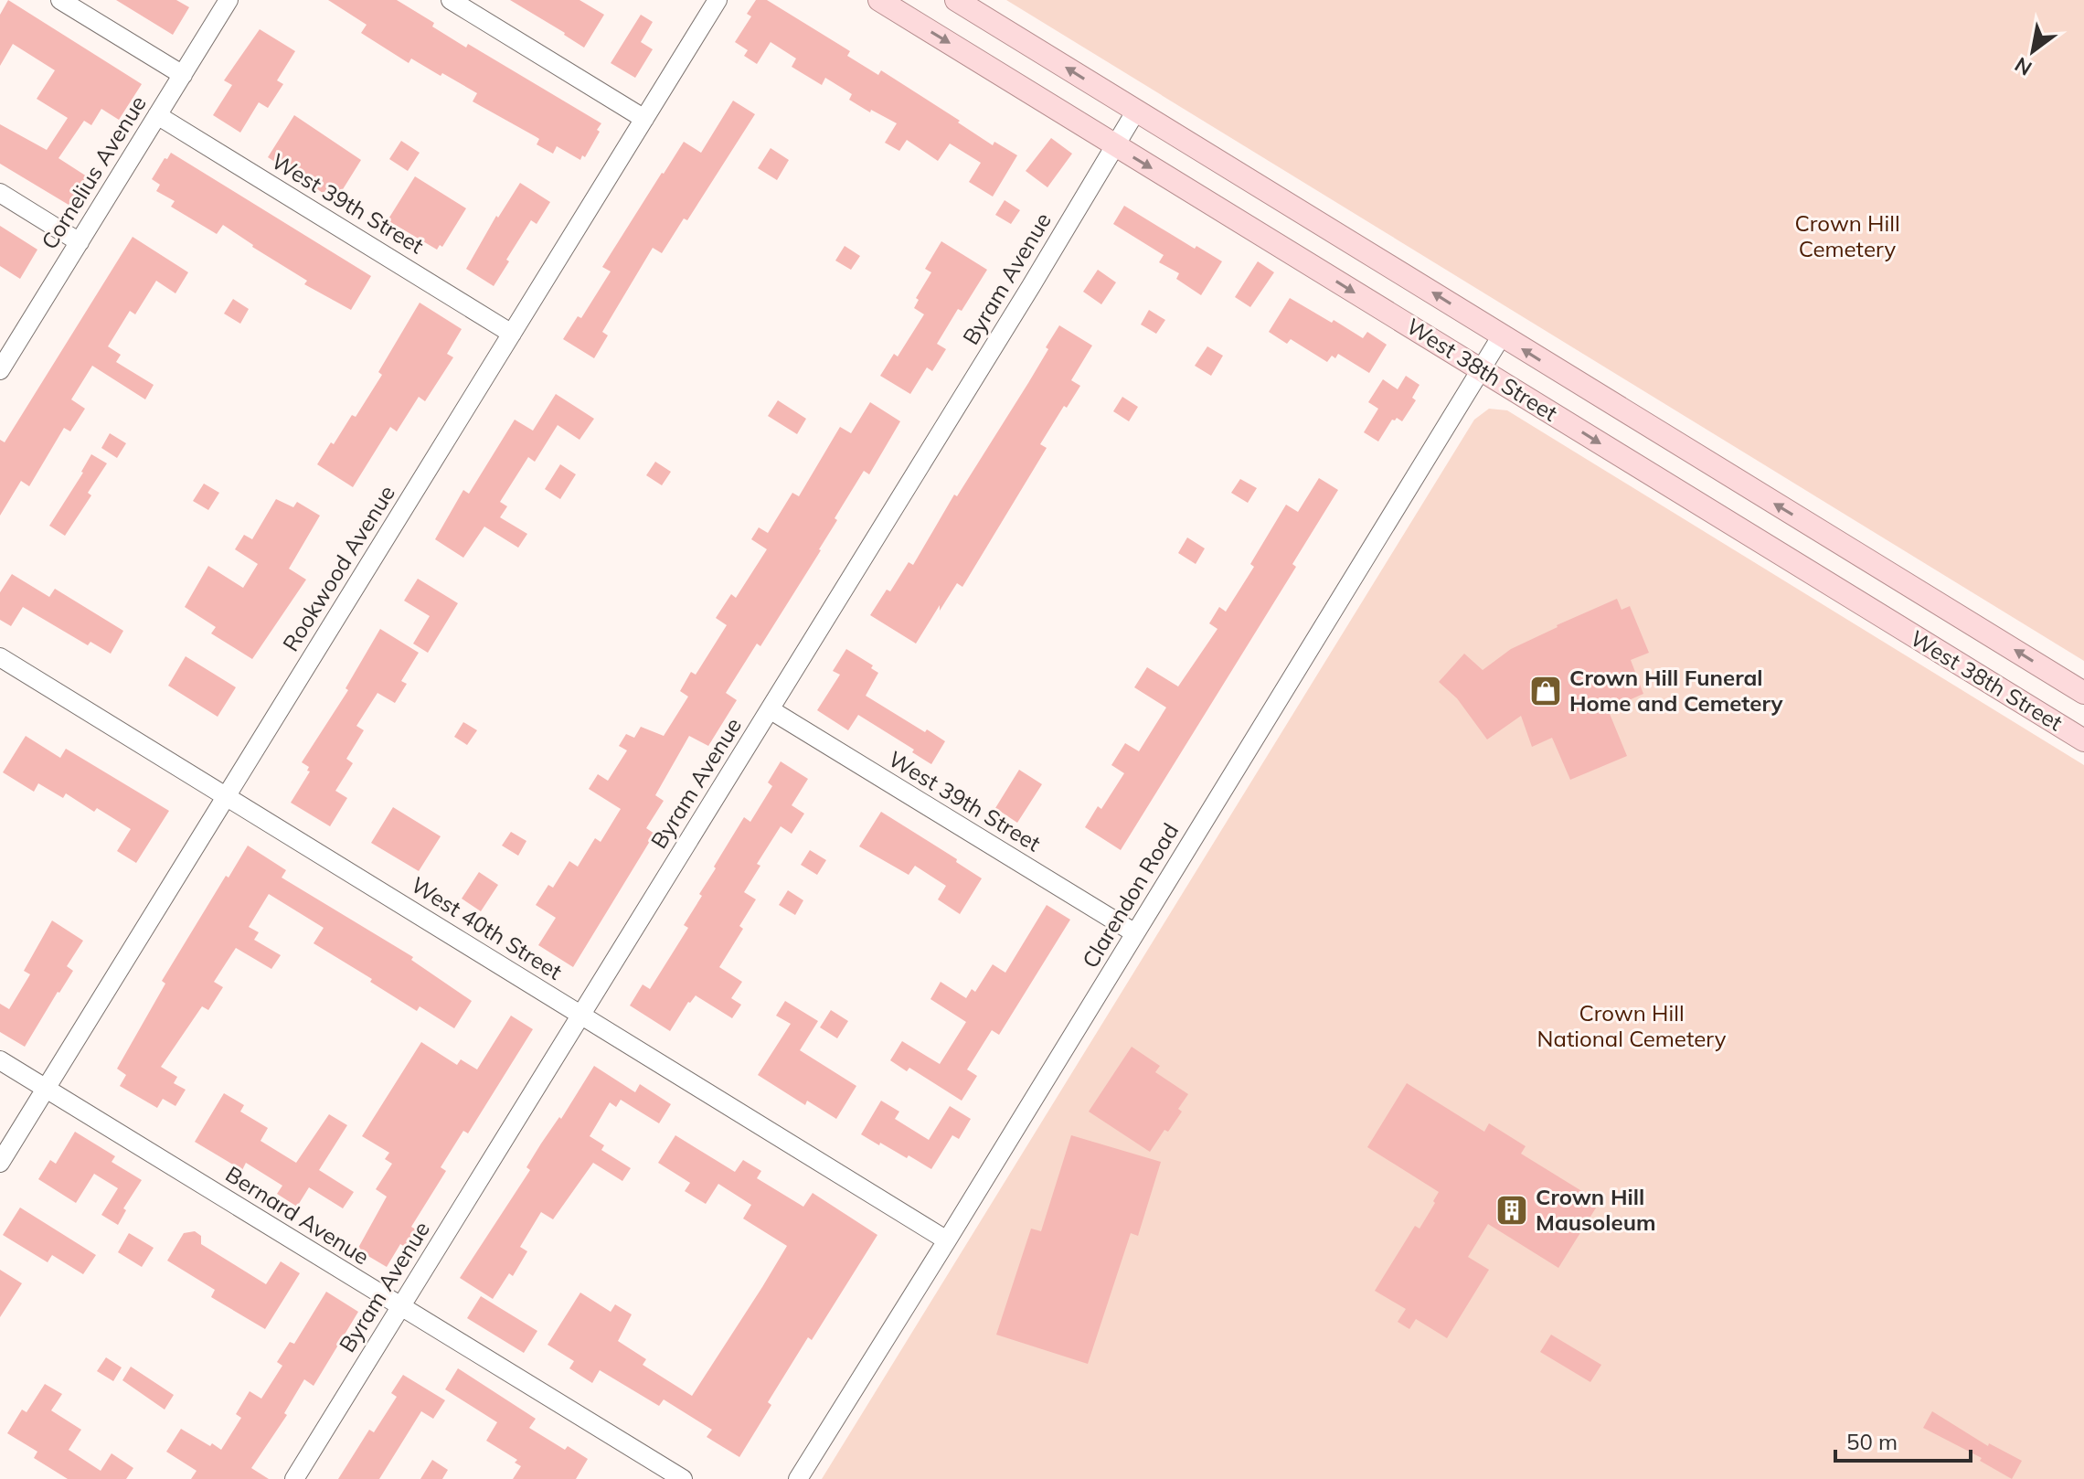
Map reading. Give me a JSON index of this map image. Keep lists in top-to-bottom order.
{
  "streets": {
    "main road": ["West 38th Street"],
    "street": [
      "Cornelius Avenue",
      "West 39th Street",
      "Byram Avenue",
      "Rookwood Avenue",
      "Clarendon Road",
      "West 40th Street",
      "Bernard Avenue"
    ]
  },
  "crossings": [
    ["Cornelius Avenue", "West 39th Street"],
    ["West 39th Street", "Byram Avenue"],
    ["West 39th Street", "Rookwood Avenue"],
    ["West 39th Street", "Clarendon Road"],
    ["Byram Avenue", "West 38th Street"],
    ["Byram Avenue", "West 40th Street"],
    ["Byram Avenue", "Bernard Avenue"],
    ["West 38th Street", "Clarendon Road"],
    ["Rookwood Avenue", "West 40th Street"],
    ["Rookwood Avenue", "Bernard Avenue"],
    ["Clarendon Road", "West 40th Street"]
  ],
  "parks": ["Crown Hill Cemetery", "Crown Hill National Cemetery"],
  "places": {
    "shop": ["Crown Hill Funeral Home and Cemetery"],
    "building": ["Crown Hill Mausoleum"]
  },
  "scale_bar": "50 m",
  "north": "bottom left"
}
